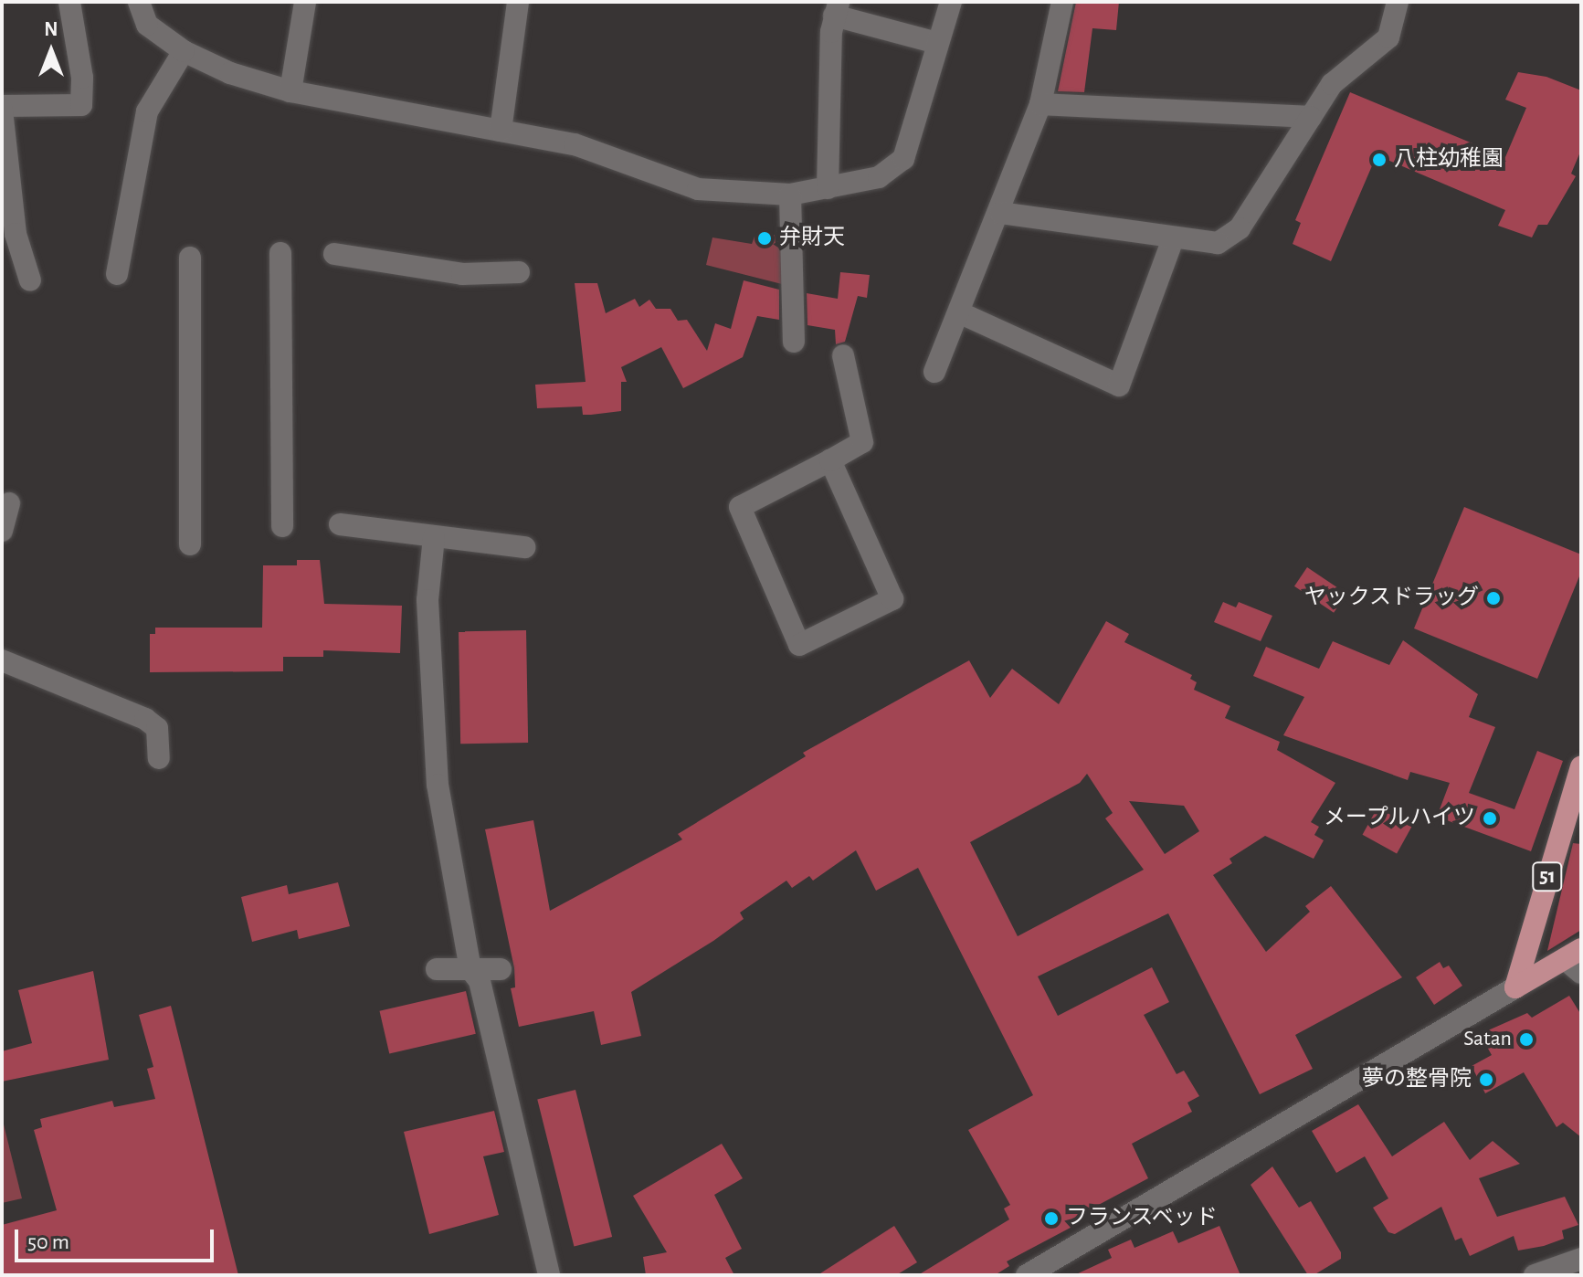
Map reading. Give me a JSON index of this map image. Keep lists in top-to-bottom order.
{
  "streets": {
    "main road": ["51"]
  },
  "places": [
    "八柱幼稚園",
    "弁財天",
    "ヤックスドラッグ",
    "メープルハイツ",
    "Satan",
    "夢の整骨院",
    "フランスベッド"
  ],
  "scale_bar": "50 m",
  "north": "top"
}
